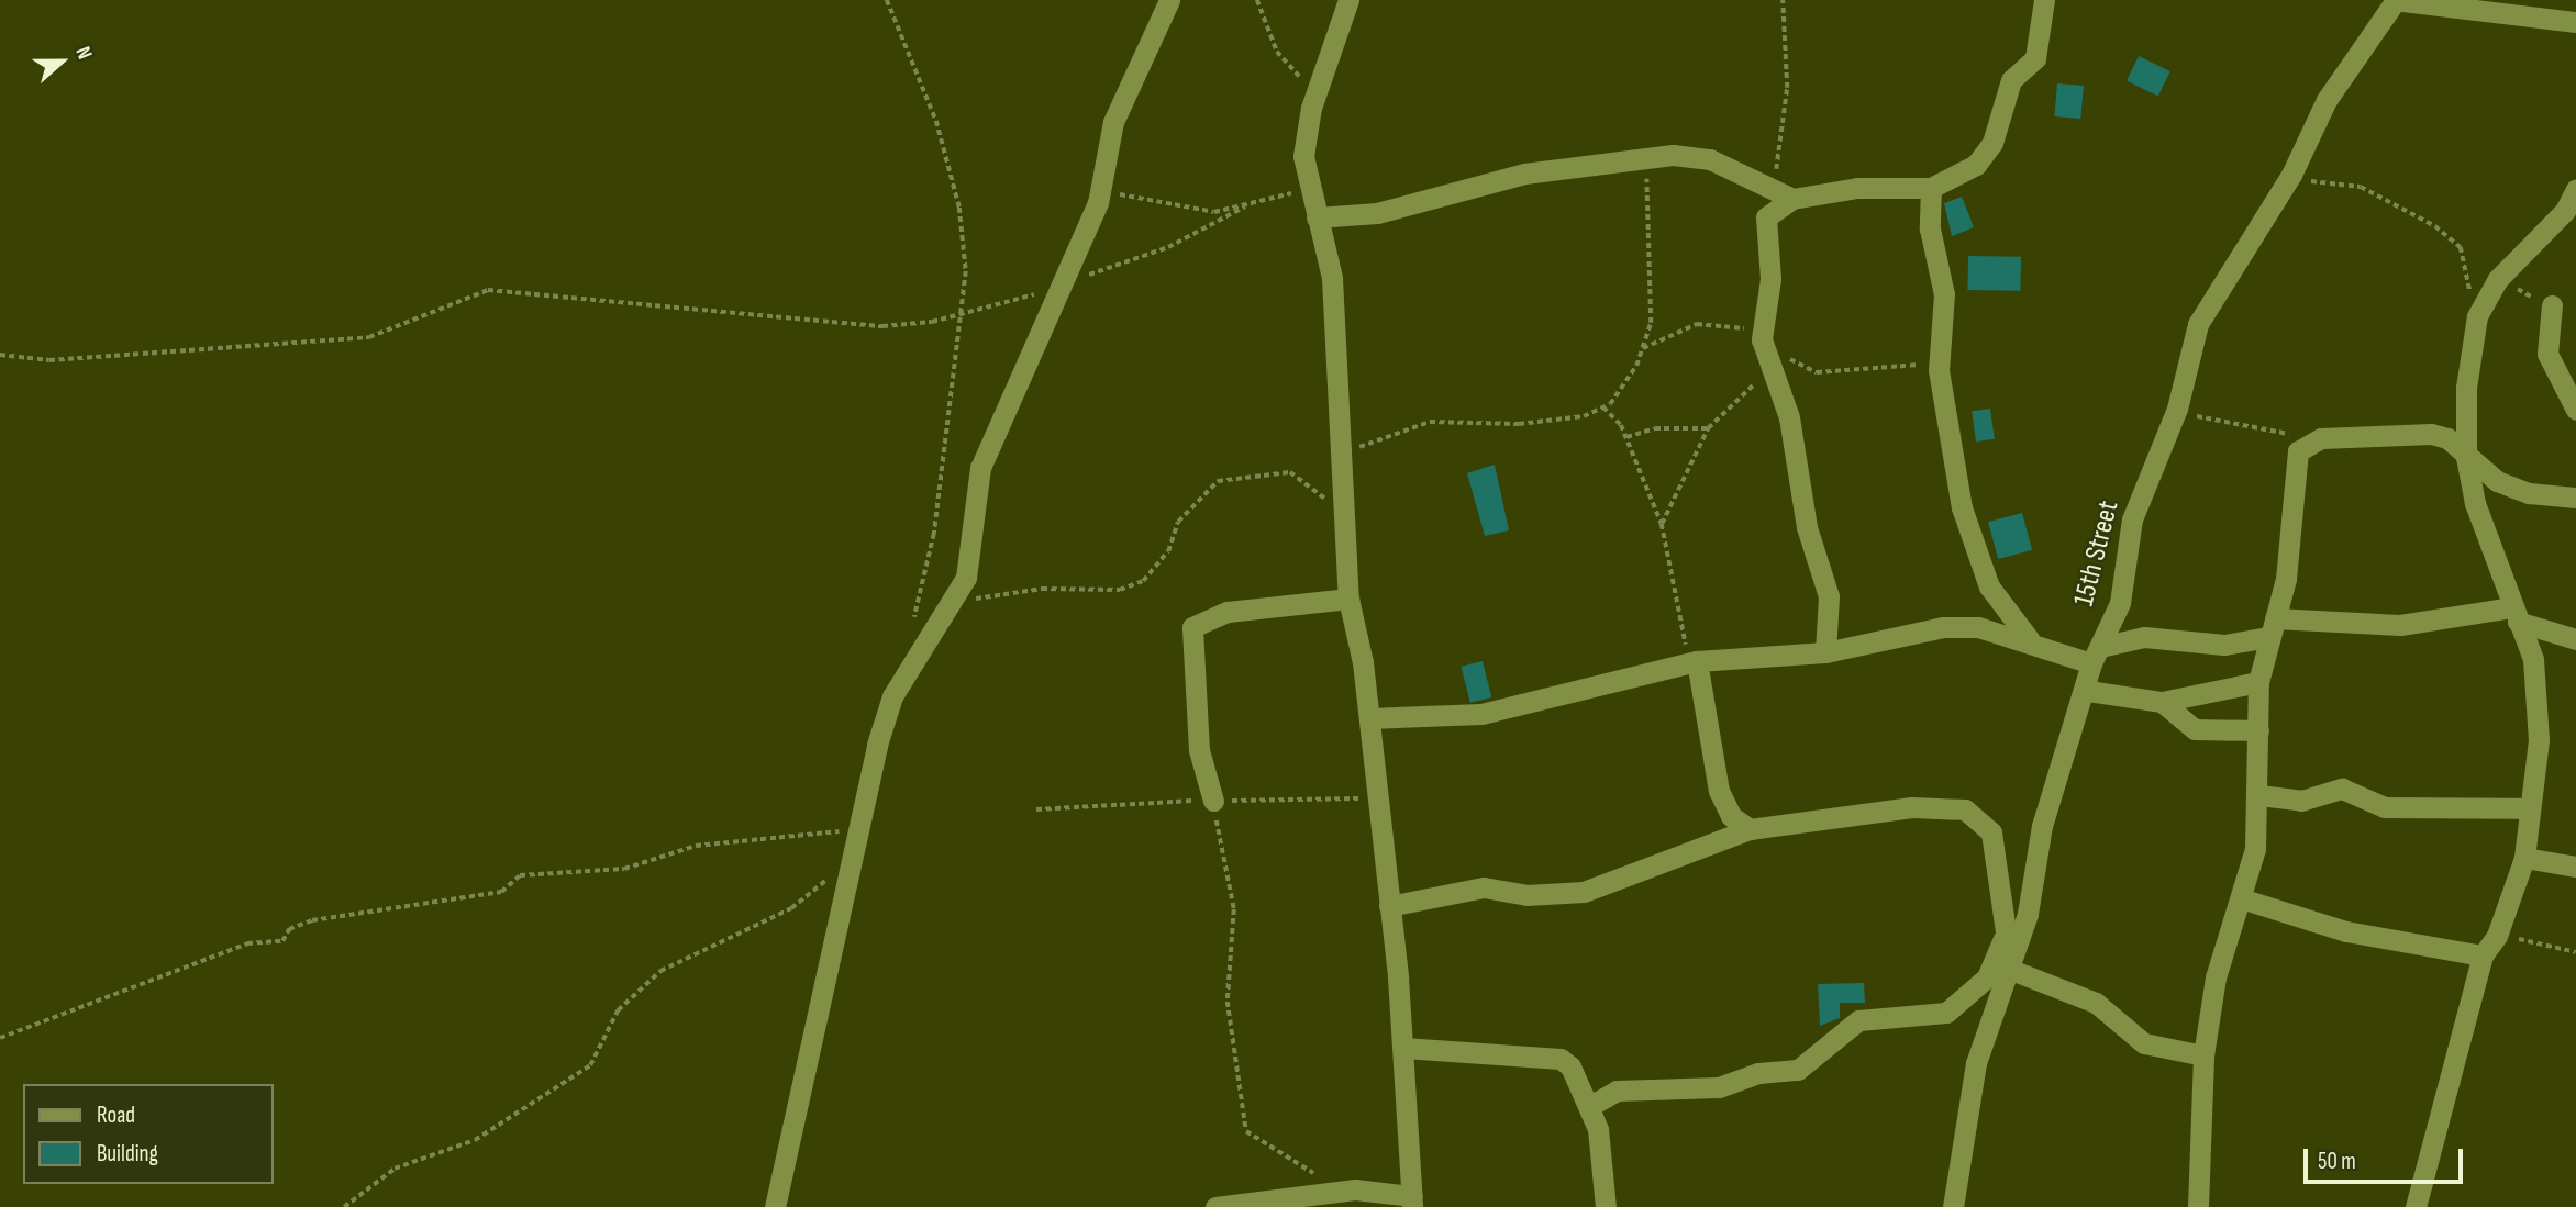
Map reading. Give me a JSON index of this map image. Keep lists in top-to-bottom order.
{
  "streets": {
    "street": ["15th Street"]
  },
  "legend": ["Road", "Building"],
  "scale_bar": "50 m",
  "north": "right"
}
